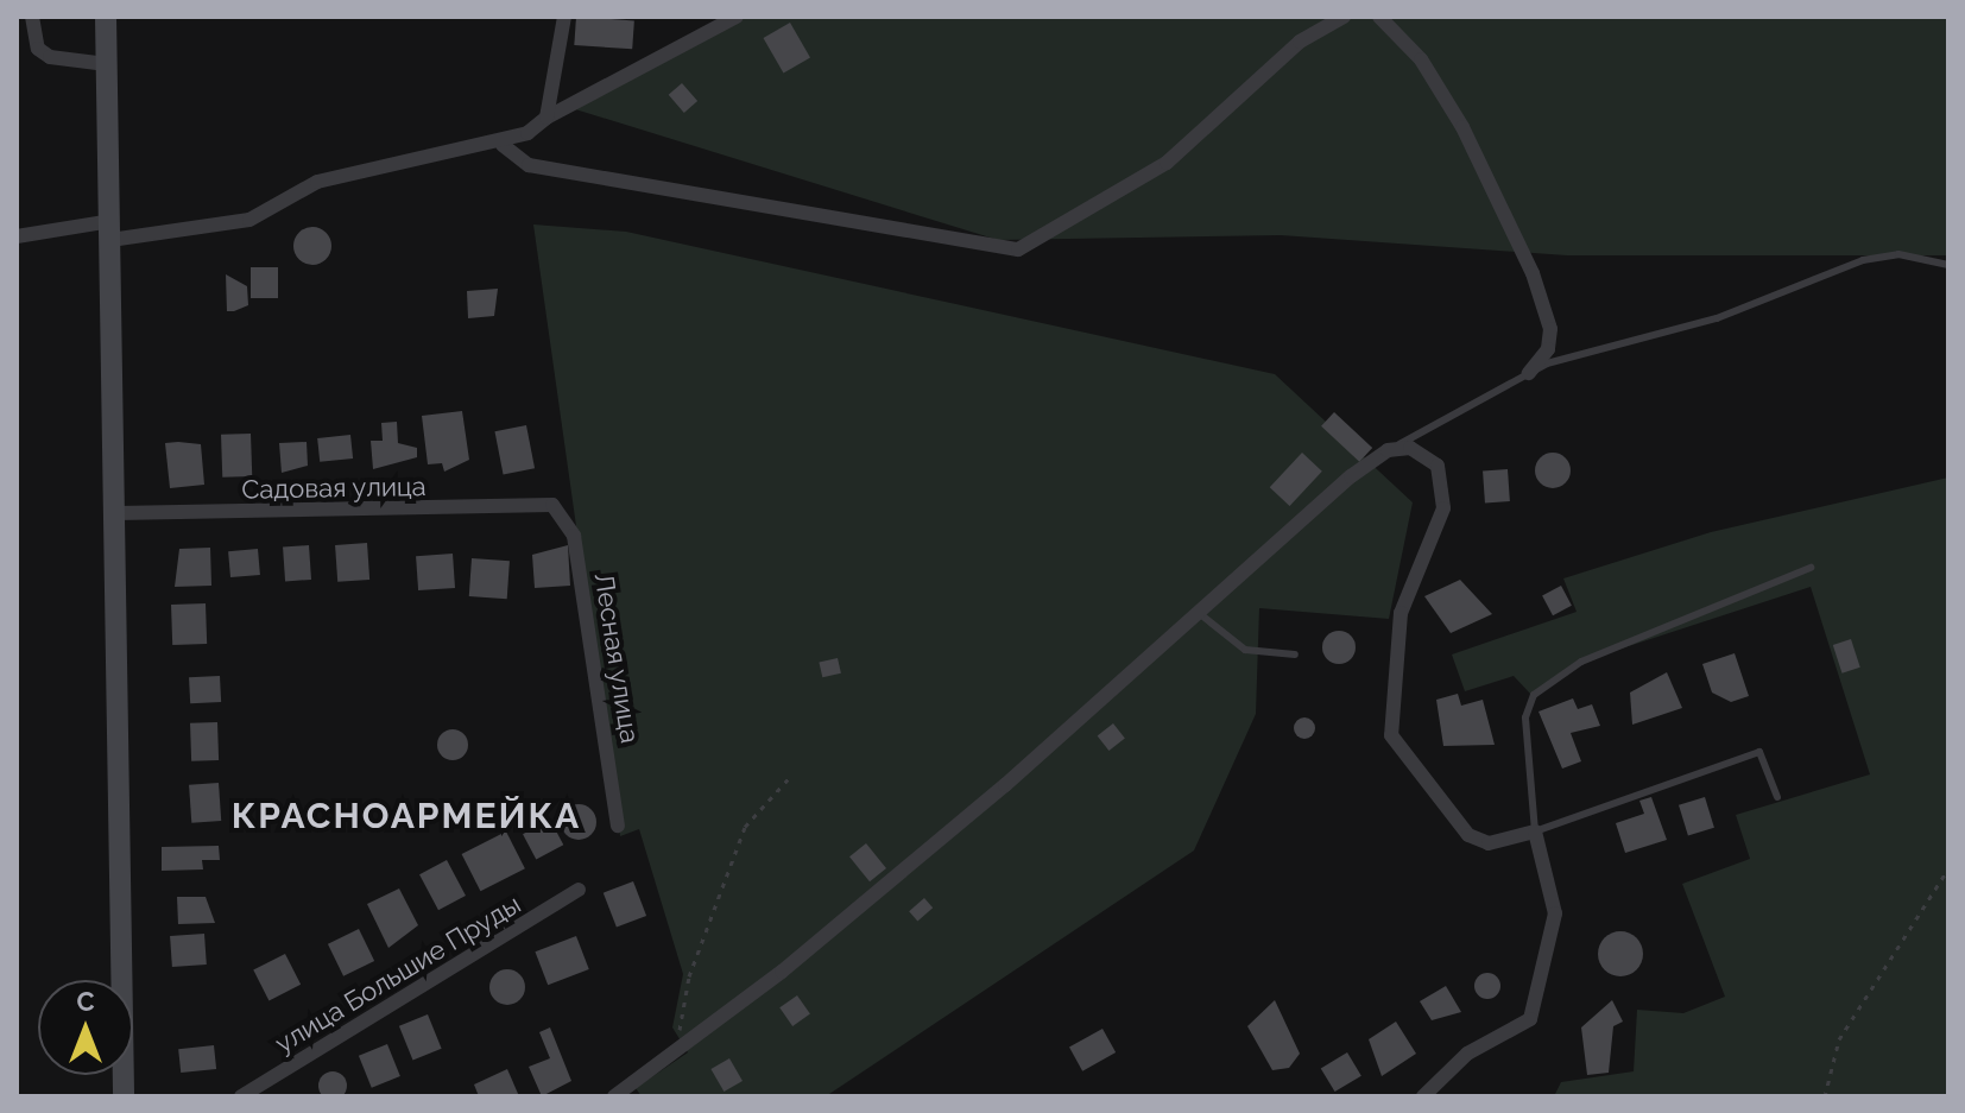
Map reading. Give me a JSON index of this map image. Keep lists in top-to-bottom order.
{
  "streets": {
    "street": ["Садовая улица", "Лесная улица", "улица Большие Пруды"]
  },
  "crossings": [
    ["Садовая улица", "Лесная улица"]
  ],
  "districts": ["КРАСНОАРМЕЙКА"],
  "north": "top"
}
